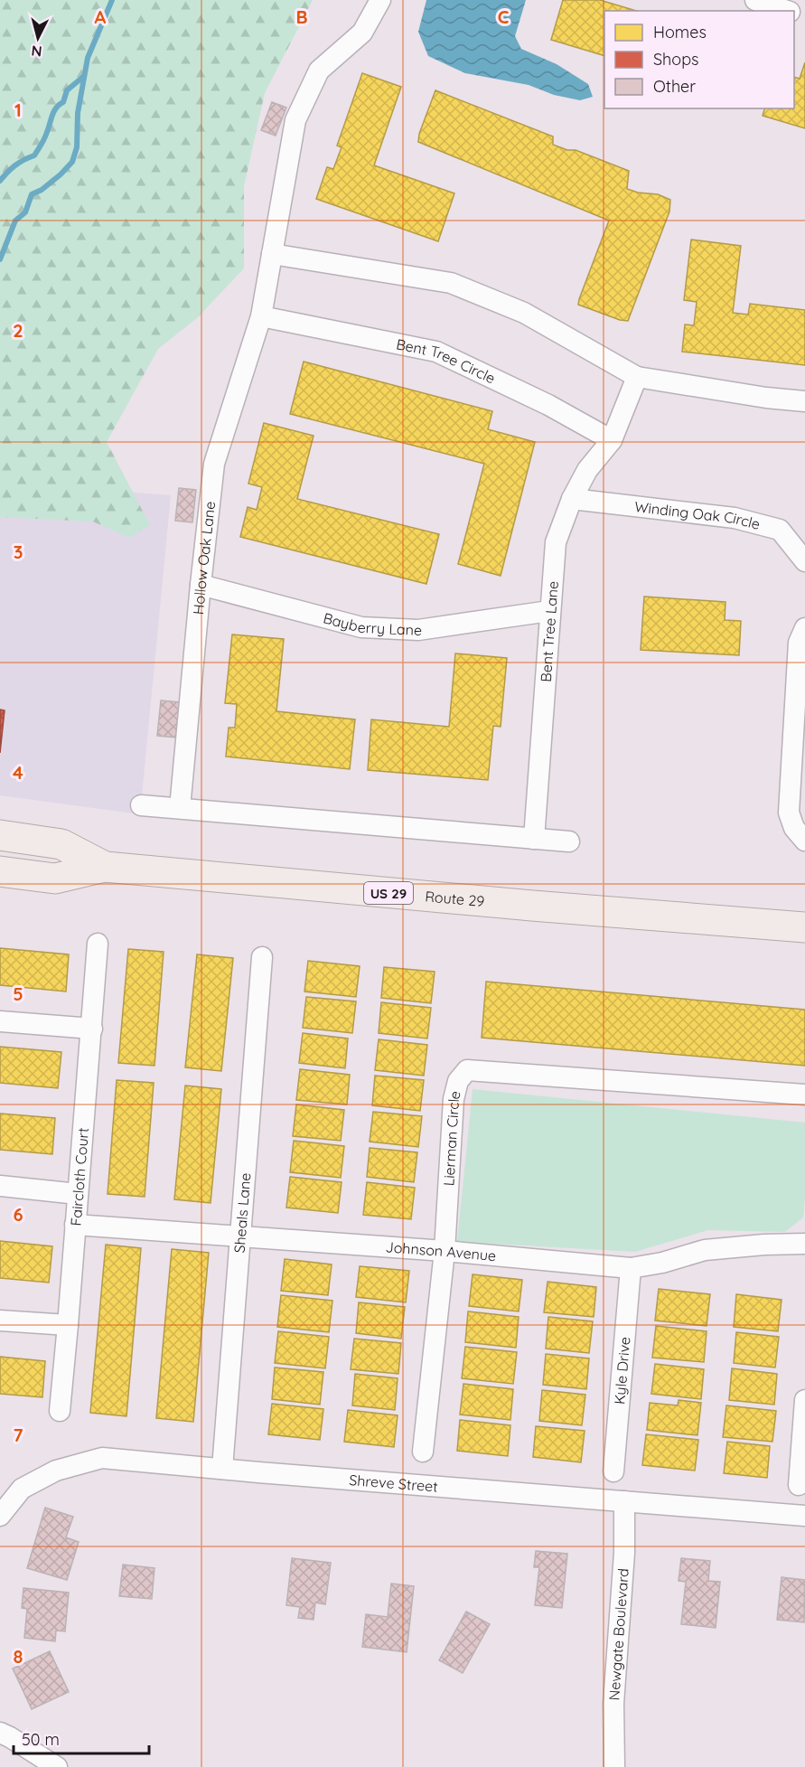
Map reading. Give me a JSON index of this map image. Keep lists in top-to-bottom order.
{
  "streets": {
    "main road": ["US 29", "Route 29"],
    "street": [
      "Bent Tree Circle",
      "Winding Oak Circle",
      "Hollow Oak Lane",
      "Bayberry Lane",
      "Bent Tree Lane",
      "Lierman Circle",
      "Faircloth Court",
      "Sheals Lane",
      "Johnson Avenue",
      "Kyle Drive",
      "Shreve Street",
      "Newgate Boulevard"
    ]
  },
  "crossings": [
    ["Bent Tree Circle", "Hollow Oak Lane"],
    ["Bent Tree Circle", "Bent Tree Lane"],
    ["Winding Oak Circle", "Bent Tree Lane"],
    ["Hollow Oak Lane", "Bayberry Lane"],
    ["Bayberry Lane", "Bent Tree Lane"],
    ["Lierman Circle", "Johnson Avenue"],
    ["Faircloth Court", "Johnson Avenue"],
    ["Sheals Lane", "Johnson Avenue"],
    ["Sheals Lane", "Shreve Street"],
    ["Johnson Avenue", "Kyle Drive"],
    ["Shreve Street", "Newgate Boulevard"]
  ],
  "legend": ["Homes", "Shops", "Other"],
  "scale_bar": "50 m",
  "north": "bottom",
  "grid": {
    "columns": ["A", "B", "C"],
    "rows": [
      "1",
      "2",
      "3",
      "4",
      "5",
      "6",
      "7",
      "8"
    ]
  }
}
